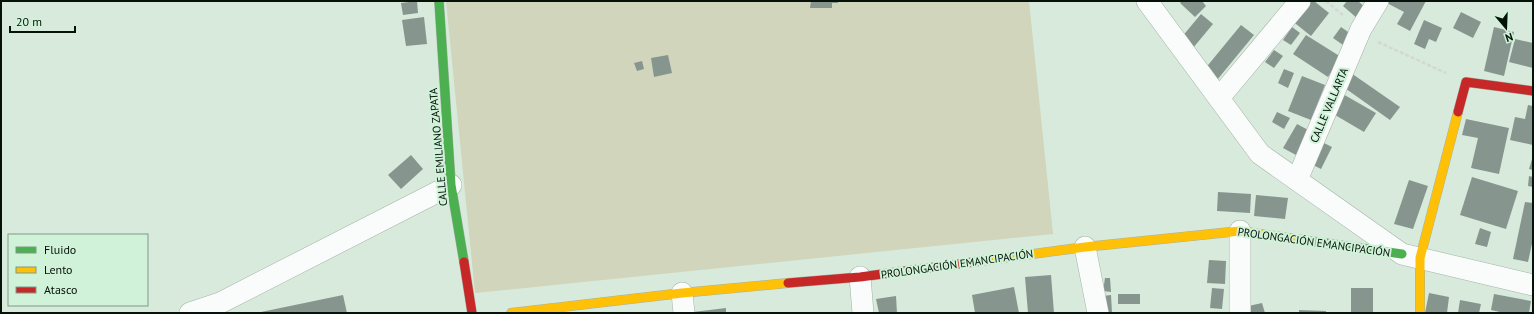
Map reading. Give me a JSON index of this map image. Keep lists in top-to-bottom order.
{
  "streets": {
    "street": ["CALLE VALLARTA", "CALLE EMILIANO ZAPATA", "PROLONGACIÓN EMANCIPACIÓN"]
  },
  "crossings": [
    ["CALLE VALLARTA", "PROLONGACIÓN EMANCIPACIÓN"]
  ],
  "legend": ["Fluido", "Lento", "Atasco"],
  "scale_bar": "20 m",
  "north": "bottom"
}
